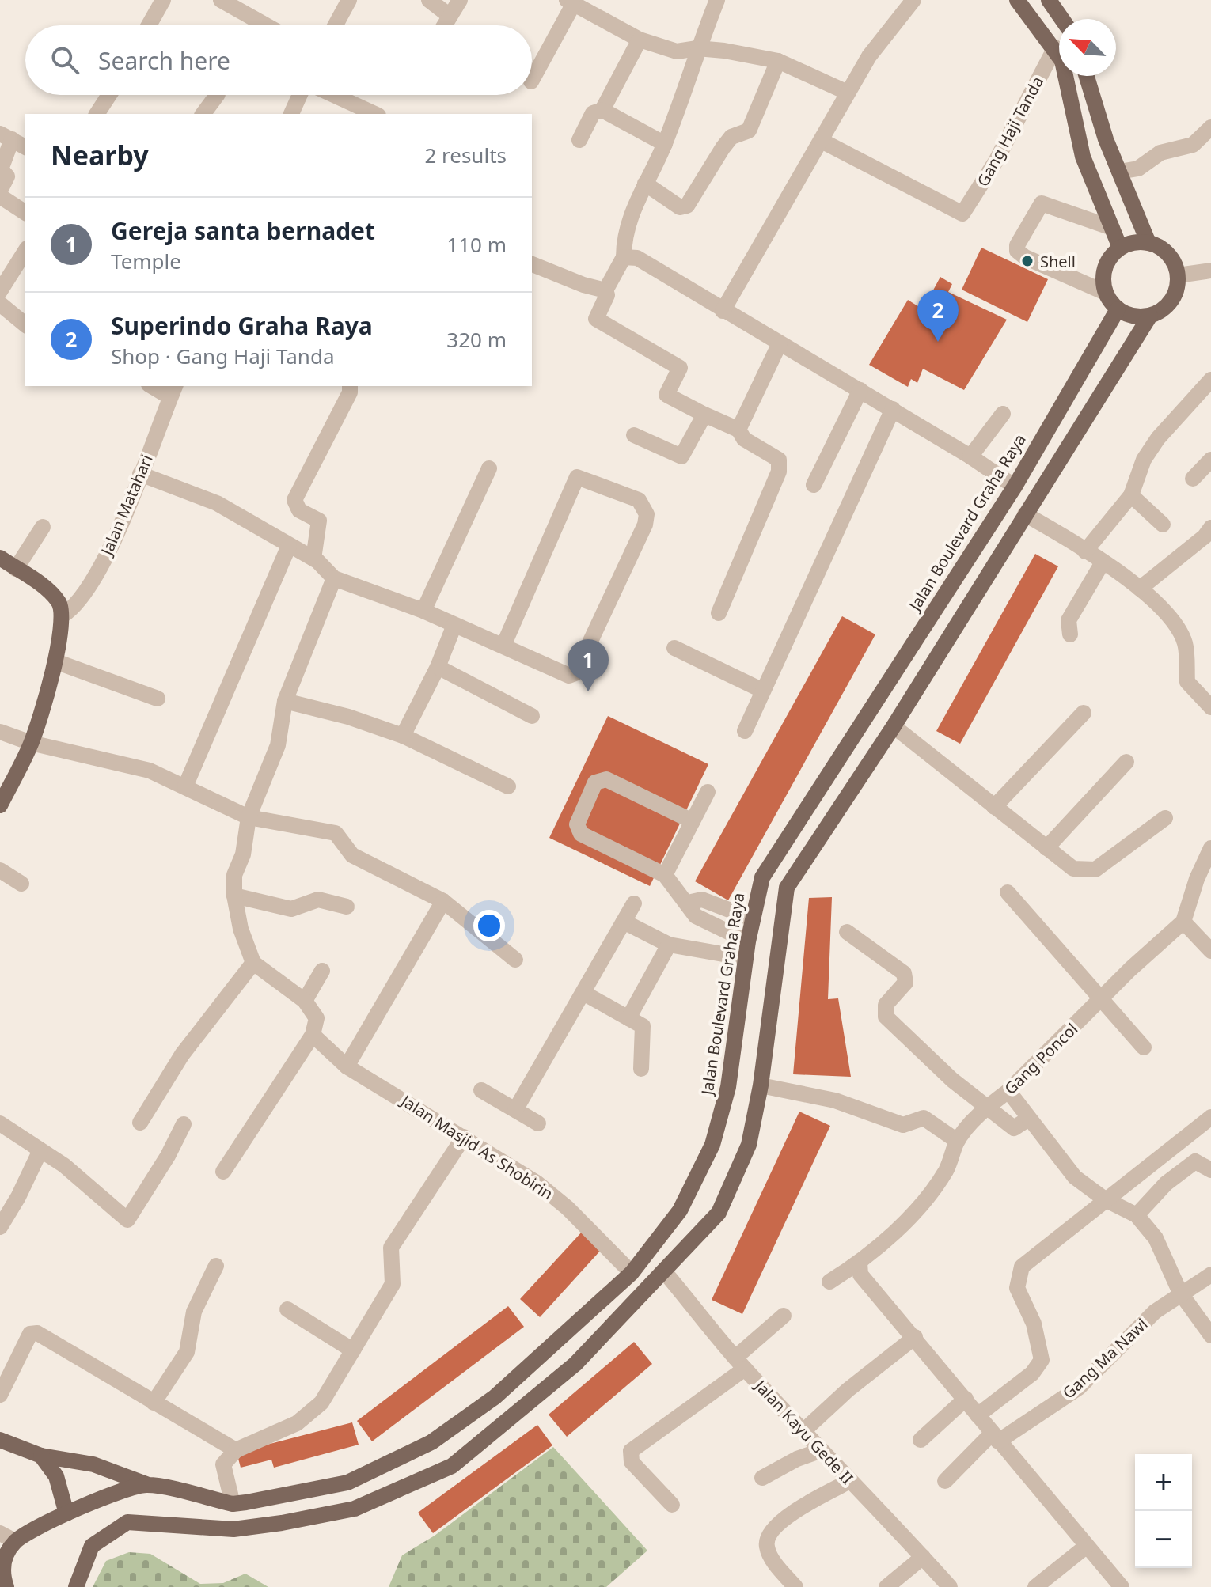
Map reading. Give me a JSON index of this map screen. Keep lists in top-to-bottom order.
{
  "streets": {
    "main road": ["Jalan Boulevard Graha Raya"],
    "street": [
      "Gang Haji Tanda",
      "Jalan Matahari",
      "Gang Poncol",
      "Jalan Masjid As Shobirin",
      "Gang Ma Nawi",
      "Jalan Kayu Gede II"
    ]
  },
  "crossings": [
    ["Jalan Boulevard Graha Raya", "Jalan Masjid As Shobirin"]
  ],
  "places": ["Shell"],
  "north": "top left",
  "page": {
    "search": "Search here",
    "heading": ["Nearby", "2 results"],
    "list": [
      {
        "mark": "1",
        "name": "Gereja santa bernadet",
        "note": "Temple",
        "value": "110 m"
      },
      {
        "mark": "2",
        "name": "Superindo Graha Raya",
        "note": "Shop · Gang Haji Tanda",
        "value": "320 m"
      }
    ],
    "pins": ["2", "1"],
    "map_buttons": ["+", "−"]
  }
}
